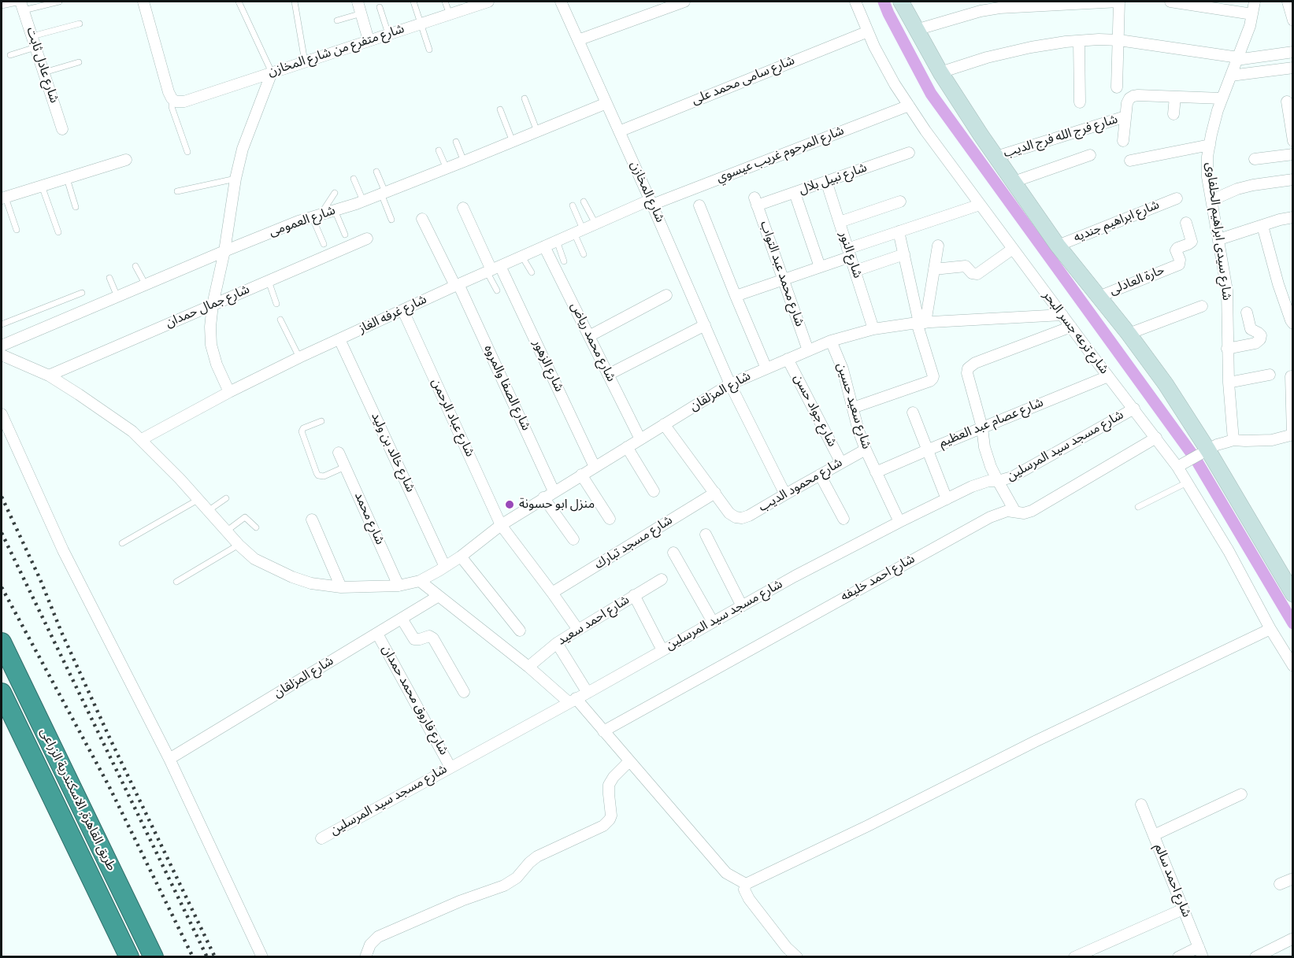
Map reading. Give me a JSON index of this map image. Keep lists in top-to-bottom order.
{
  "streets": {
    "highway": ["طريق القاهرة, الاسكندرية الزراعى"],
    "street": [
      "شارع متفرع من شارع المخازن",
      "شارع عادل ثابت",
      "شارع سامى محمد على",
      "شارع فرج الله فرج الديب",
      "شارع المرحوم غريب عيسوي",
      "شارع نبيل بلال",
      "شارع المخازن",
      "شارع العمومى",
      "شارع ابراهيم جنديه",
      "شارع سيدى ابراهيم الحلفاوى",
      "شارع النور",
      "شارع محمد عبد التواب",
      "حارة العادلى",
      "شارع جمال حمدان",
      "شارع غرفه الغاز",
      "شارع ترعه جسر البحر",
      "شارع محمد رياض",
      "شارع الزهور",
      "شارع الصفا والمروه",
      "شارع المزلقان",
      "شارع سعيد حسين",
      "شارع جواد حسن",
      "شارع عباد الرحمن",
      "شارع عصام عبد العظيم",
      "شارع مسجد سيد المرسلين",
      "شارع خالد بن وليد",
      "شارع محمود الديب",
      "شارع محمد",
      "شارع مسجد تبارك",
      "شارع احمد خليفه",
      "شارع احمد سعيد",
      "شارع فاروق محمد حمدان",
      "شارع احمد سالم"
    ]
  },
  "crossings": [
    ["شارع سامى محمد على", "شارع المخازن"],
    ["شارع سامى محمد على", "شارع ترعه جسر البحر"],
    ["شارع المرحوم غريب عيسوي", "شارع المخازن"],
    ["شارع المرحوم غريب عيسوي", "شارع غرفه الغاز"],
    ["شارع المرحوم غريب عيسوي", "شارع ترعه جسر البحر"],
    ["شارع نبيل بلال", "شارع النور"],
    ["شارع نبيل بلال", "شارع محمد عبد التواب"],
    ["شارع المخازن", "شارع العمومى"],
    ["شارع المخازن", "شارع غرفه الغاز"],
    ["شارع المخازن", "شارع المزلقان"],
    ["شارع المخازن", "شارع محمود الديب"],
    ["شارع النور", "شارع المزلقان"],
    ["شارع محمد عبد التواب", "شارع المزلقان"],
    ["شارع جمال حمدان", "شارع المزلقان"],
    ["شارع غرفه الغاز", "شارع محمد رياض"],
    ["شارع غرفه الغاز", "شارع الزهور"],
    ["شارع غرفه الغاز", "شارع الصفا والمروه"],
    ["شارع غرفه الغاز", "شارع المزلقان"],
    ["شارع غرفه الغاز", "شارع عباد الرحمن"],
    ["شارع غرفه الغاز", "شارع خالد بن وليد"],
    ["شارع ترعه جسر البحر", "شارع المزلقان"],
    ["شارع ترعه جسر البحر", "شارع عصام عبد العظيم"],
    ["شارع ترعه جسر البحر", "شارع مسجد سيد المرسلين"],
    ["شارع ترعه جسر البحر", "شارع احمد خليفه"],
    ["شارع محمد رياض", "شارع المزلقان"],
    ["شارع الزهور", "شارع المزلقان"],
    ["شارع الصفا والمروه", "شارع المزلقان"],
    ["شارع المزلقان", "شارع سعيد حسين"],
    ["شارع المزلقان", "شارع جواد حسن"],
    ["شارع المزلقان", "شارع عباد الرحمن"],
    ["شارع المزلقان", "شارع خالد بن وليد"],
    ["شارع المزلقان", "شارع محمد"],
    ["شارع المزلقان", "شارع فاروق محمد حمدان"],
    ["شارع سعيد حسين", "شارع عصام عبد العظيم"],
    ["شارع سعيد حسين", "شارع مسجد سيد المرسلين"],
    ["شارع سعيد حسين", "شارع محمود الديب"],
    ["شارع جواد حسن", "شارع محمود الديب"],
    ["شارع عباد الرحمن", "شارع مسجد تبارك"],
    ["شارع عباد الرحمن", "شارع احمد سعيد"],
    ["شارع مسجد سيد المرسلين", "شارع فاروق محمد حمدان"],
    ["شارع محمود الديب", "شارع مسجد تبارك"]
  ],
  "places": ["منزل ابو حسونة"]
}
